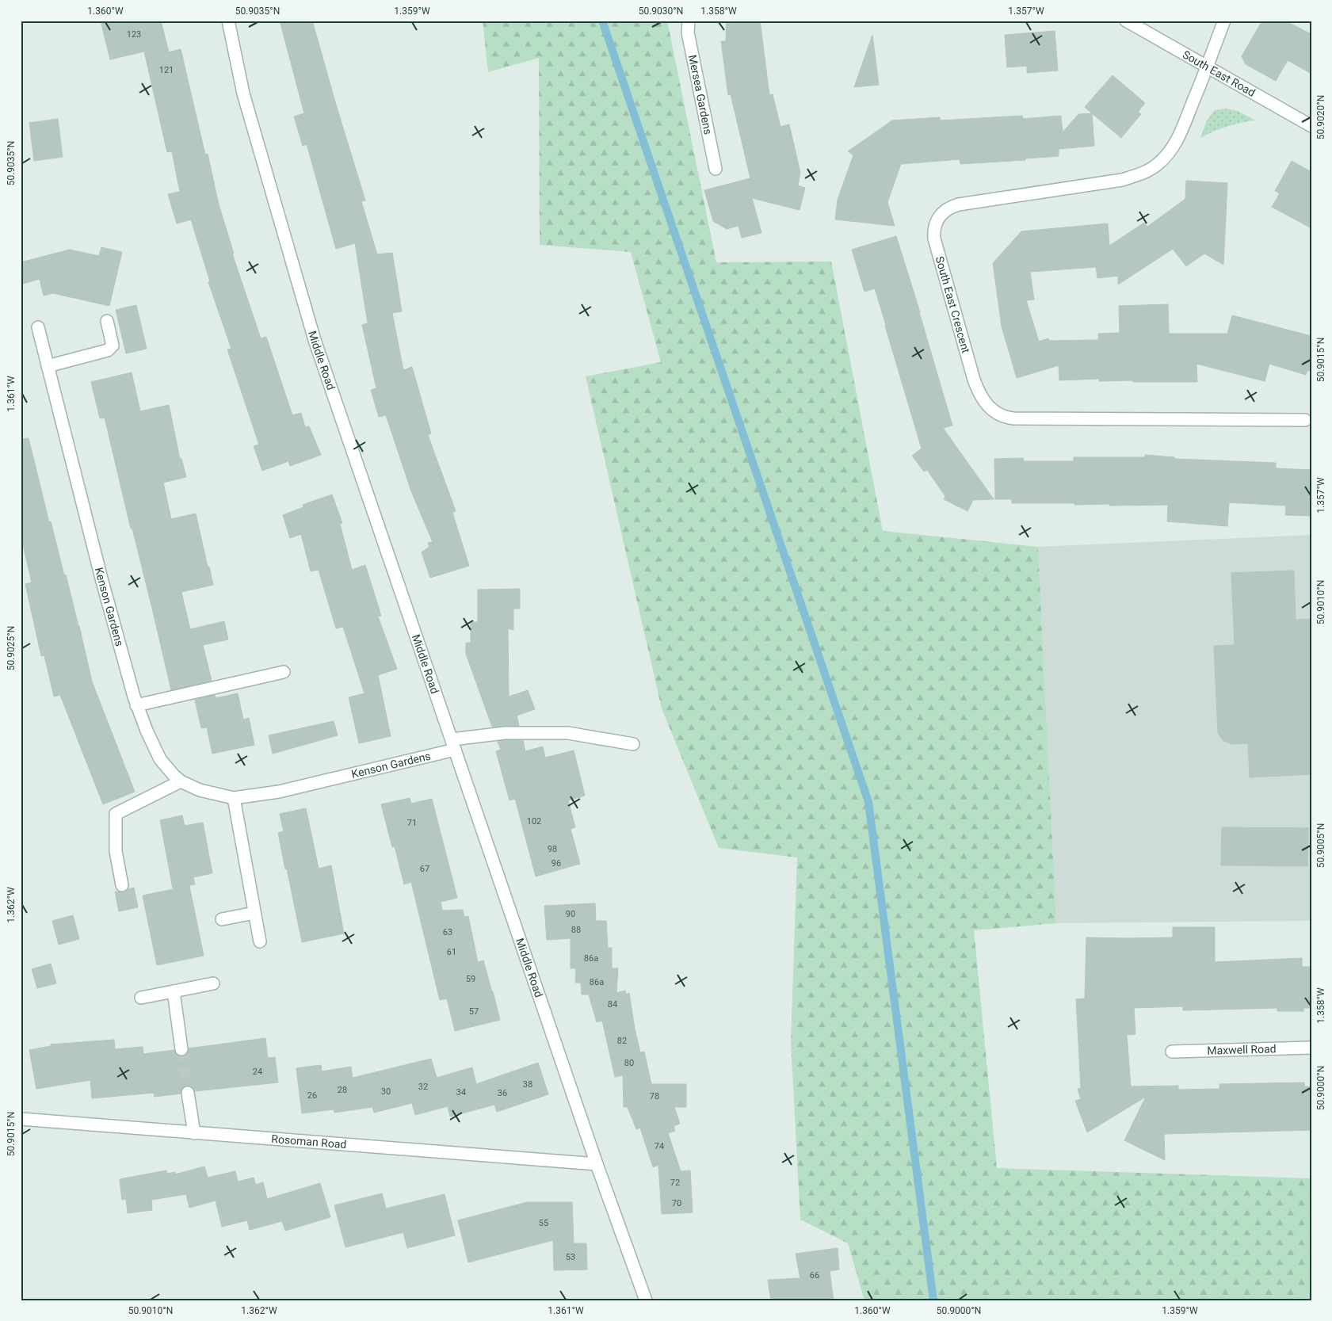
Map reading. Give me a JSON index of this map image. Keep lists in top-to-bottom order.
{
  "streets": {
    "street": [
      "South East Road",
      "Mersea Gardens",
      "South East Crescent",
      "Middle Road",
      "Kenson Gardens",
      "Maxwell Road",
      "Rosoman Road"
    ]
  },
  "crossings": [
    ["South East Road", "South East Crescent"],
    ["Middle Road", "Kenson Gardens"],
    ["Middle Road", "Rosoman Road"]
  ],
  "house_numbers": [
    "123",
    "121",
    "102",
    "71",
    "98",
    "96",
    "67",
    "90",
    "88",
    "63",
    "61",
    "86a",
    "59",
    "86a",
    "84",
    "57",
    "82",
    "80",
    "24",
    "38",
    "32",
    "28",
    "30",
    "34",
    "36",
    "26",
    "78",
    "74",
    "72",
    "70",
    "55",
    "53",
    "66"
  ],
  "coordinates": [
    "1.360°W",
    "50.9035°N",
    "1.359°W",
    "50.9030°N",
    "1.358°W",
    "1.357°W",
    "50.9020°N",
    "50.9015°N",
    "1.361°W",
    "50.9010°N",
    "50.9025°N",
    "50.9005°N",
    "1.362°W",
    "50.9000°N"
  ]
}
